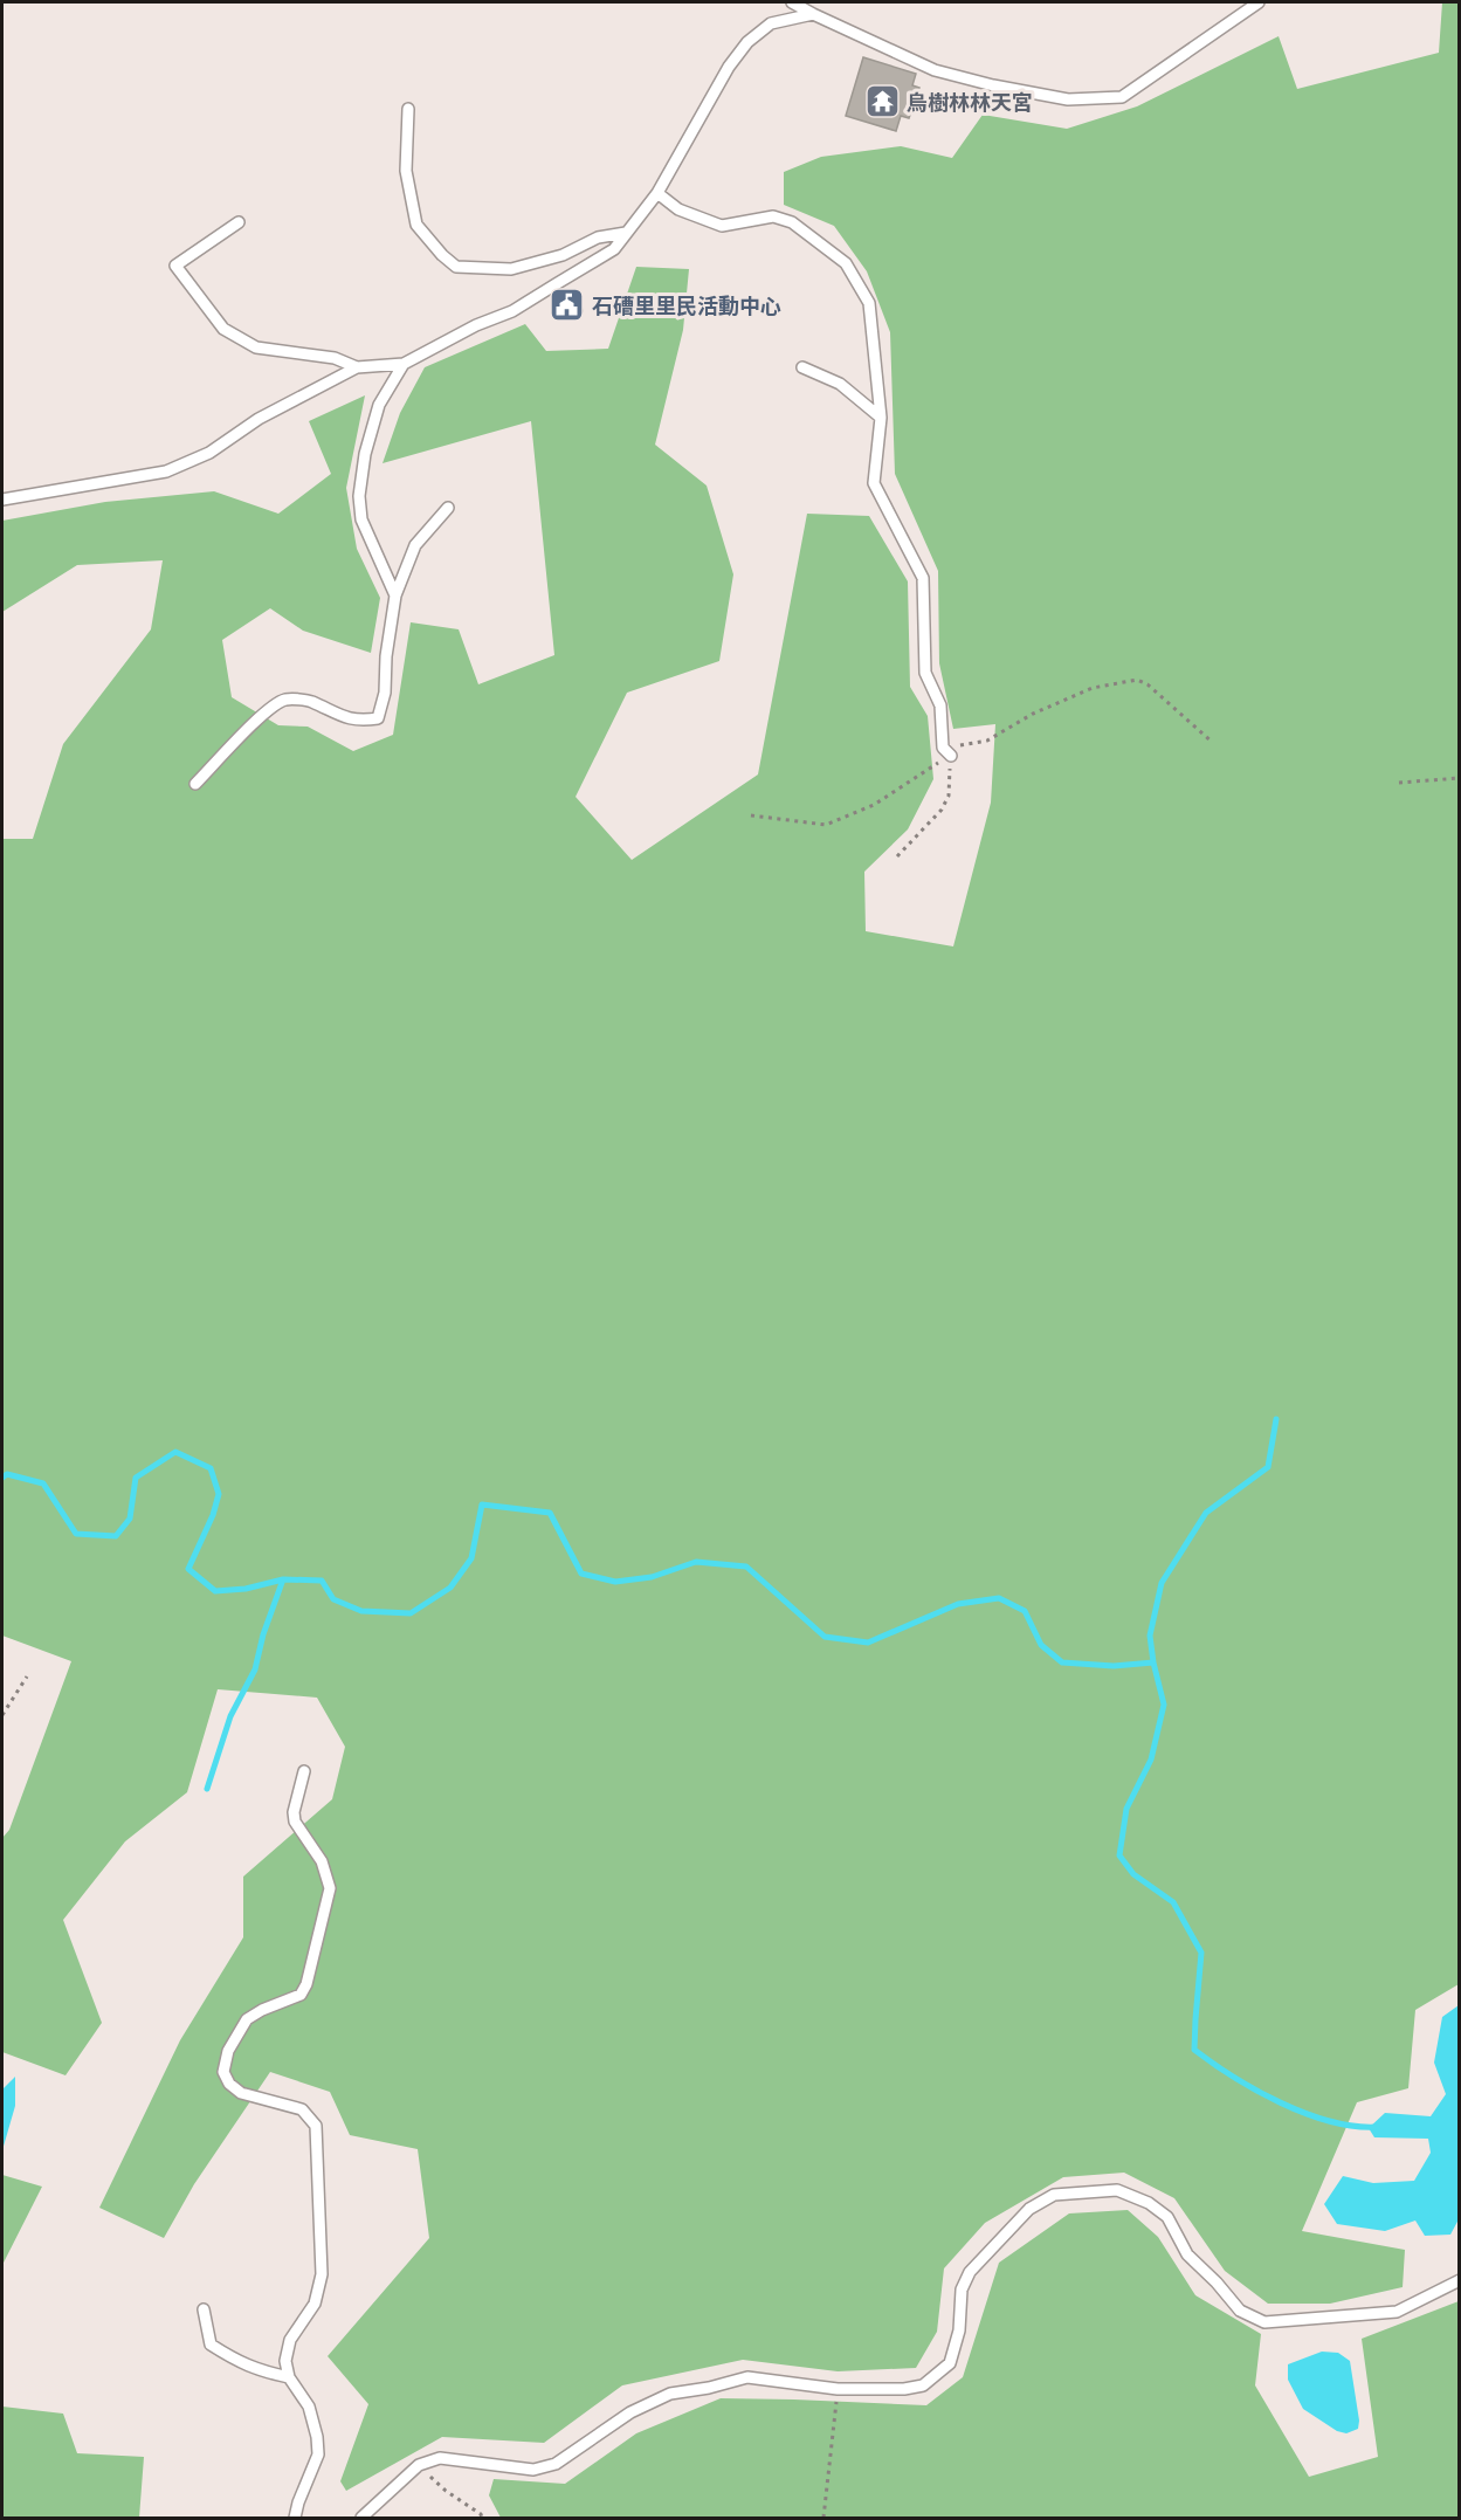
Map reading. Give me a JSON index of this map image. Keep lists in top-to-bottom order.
{
  "places": {
    "temple": ["烏樹林林天宮"],
    "public building": ["石𥕢里里民活動中心"]
  }
}
